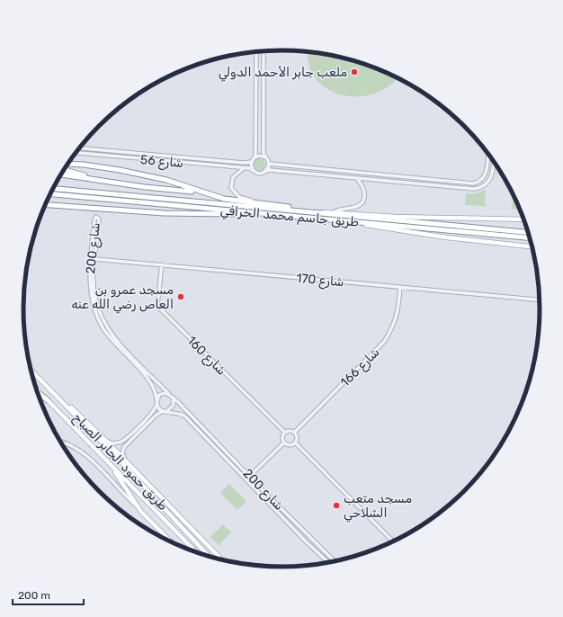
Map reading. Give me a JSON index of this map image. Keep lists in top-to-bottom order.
{
  "streets": {
    "highway": ["طريق جاسم محمد الخرافي"],
    "main road": ["طريق حمود الجابر الصباح"],
    "street": [
      "شارع 56",
      "شارع 200",
      "شارع 170",
      "شارع 160",
      "شارع 166"
    ]
  },
  "crossings": [
    ["شارع 200", "شارع 170"],
    ["شارع 170", "شارع 160"],
    ["شارع 170", "شارع 166"],
    ["شارع 160", "شارع 166"]
  ],
  "places": ["ملعب جابر الأحمد الدولي", "مسجد عمرو بن العاص رضي الله عنه", "مسجد متعب الشلاحي"],
  "scale_bar": "200 m"
}
